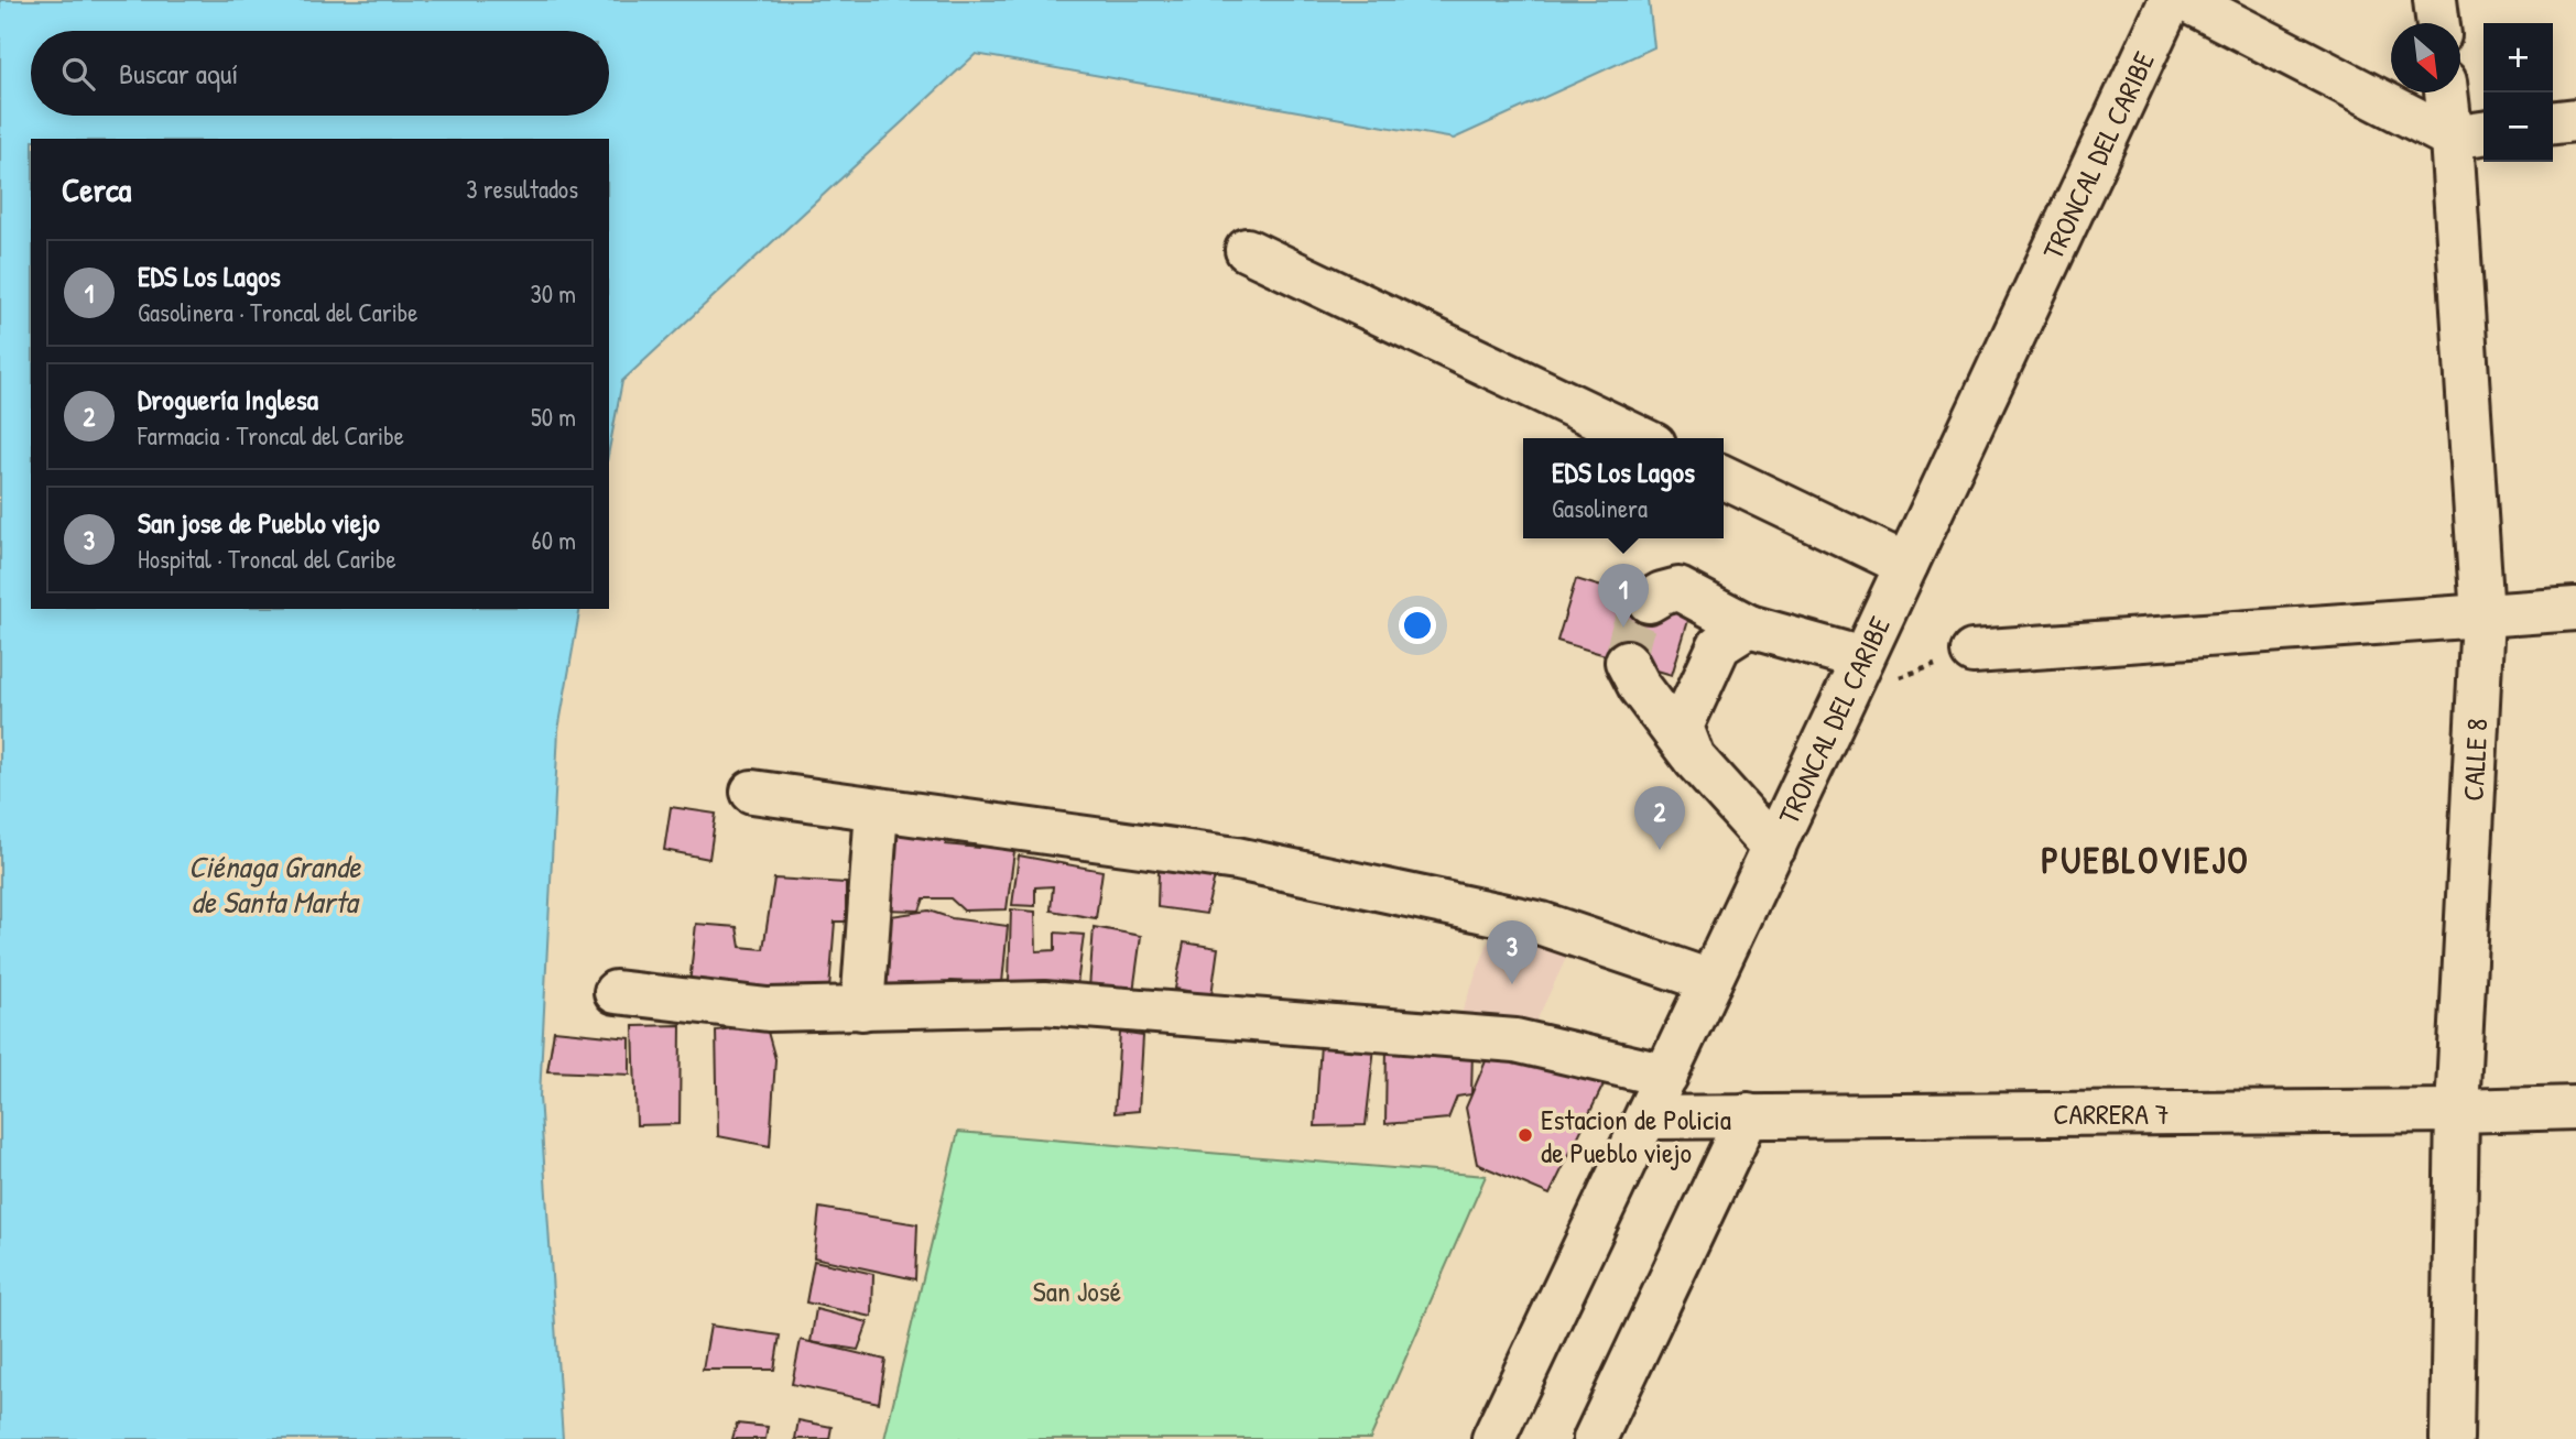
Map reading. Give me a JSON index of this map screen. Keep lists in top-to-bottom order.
{
  "streets": {
    "main road": ["TRONCAL DEL CARIBE", "CALLE 8", "CARRERA 7"]
  },
  "crossings": [
    ["TRONCAL DEL CARIBE", "CARRERA 7"],
    ["CALLE 8", "CARRERA 7"]
  ],
  "districts": ["PUEBLOVIEJO"],
  "water": ["Ciénaga Grande de Santa Marta"],
  "parks": ["San José"],
  "places": ["Estacion de Policia de Pueblo viejo"],
  "north": "bottom right",
  "page": {
    "map_buttons": ["+", "−"],
    "search": "Buscar aquí",
    "heading": ["Cerca", "3 resultados"],
    "list": [
      {
        "mark": "1",
        "name": "EDS Los Lagos",
        "note": "Gasolinera · Troncal del Caribe",
        "value": "30 m"
      },
      {
        "mark": "2",
        "name": "Droguería Inglesa",
        "note": "Farmacia · Troncal del Caribe",
        "value": "50 m"
      },
      {
        "mark": "3",
        "name": "San jose de Pueblo viejo",
        "note": "Hospital · Troncal del Caribe",
        "value": "60 m"
      }
    ],
    "popup": ["EDS Los Lagos", "Gasolinera"],
    "pins": ["1", "2", "3"]
  }
}
